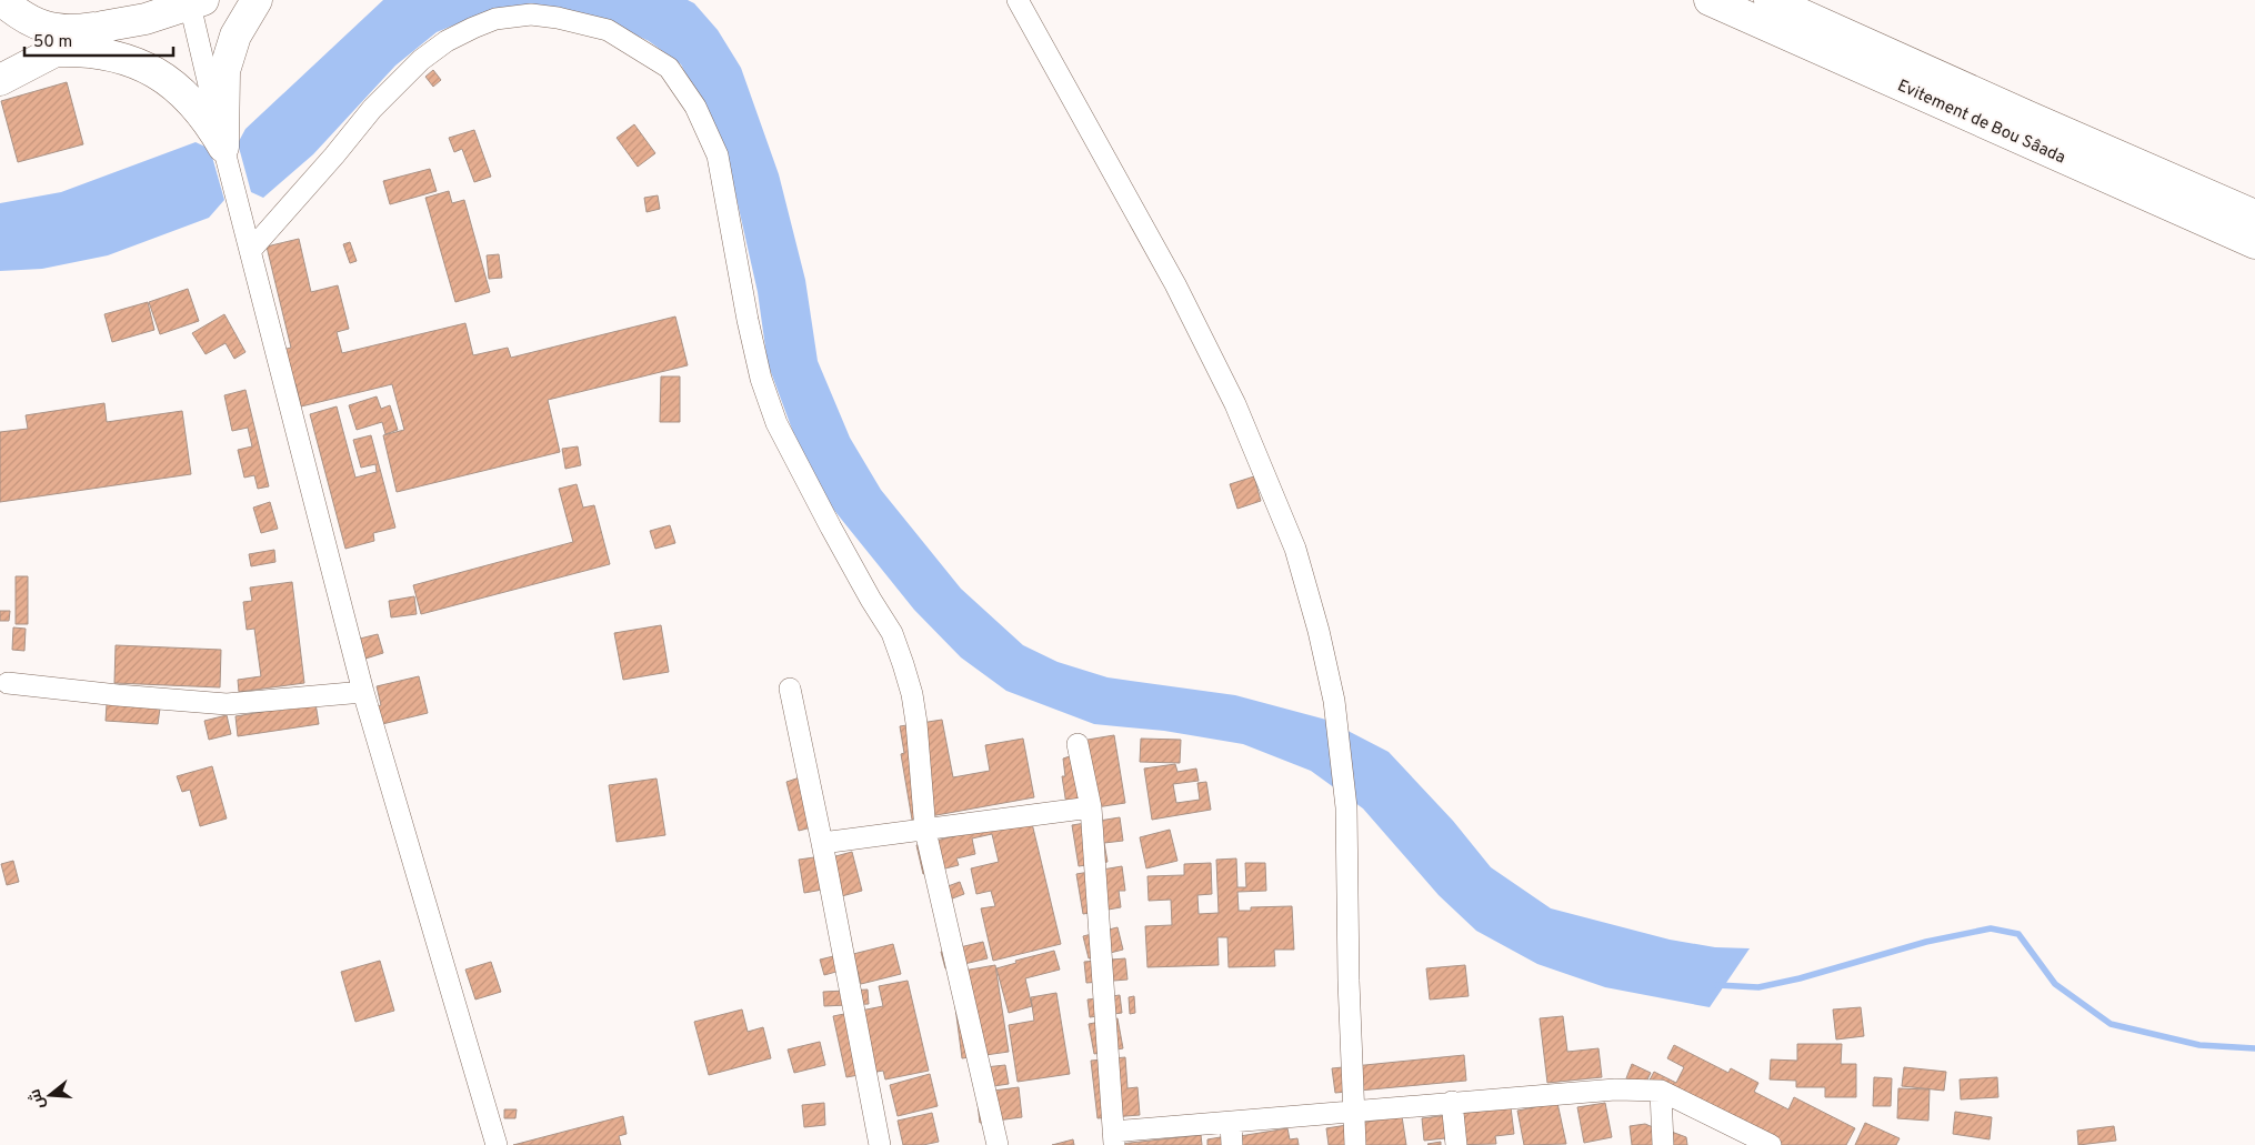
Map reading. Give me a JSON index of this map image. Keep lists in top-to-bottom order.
{
  "streets": {
    "highway": ["Evitement de Bou Sâada"]
  },
  "scale_bar": "50 m",
  "north": "left"
}
